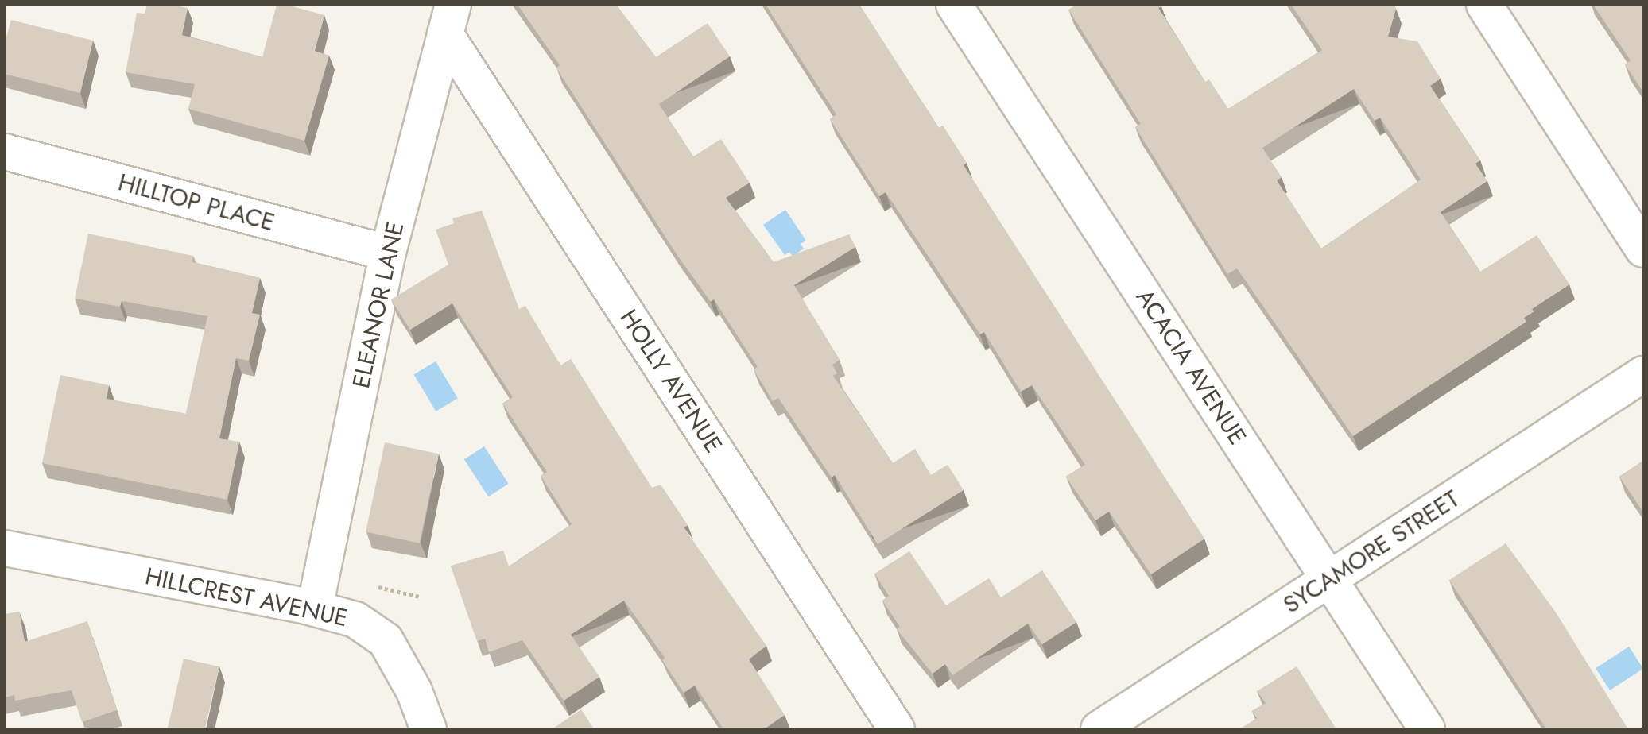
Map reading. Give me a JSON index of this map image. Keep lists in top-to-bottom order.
{
  "streets": {
    "street": [
      "HILLTOP PLACE",
      "ELEANOR LANE",
      "ACACIA AVENUE",
      "HOLLY AVENUE",
      "SYCAMORE STREET",
      "HILLCREST AVENUE"
    ]
  },
  "crossings": [
    ["HILLTOP PLACE", "ELEANOR LANE"],
    ["ELEANOR LANE", "HOLLY AVENUE"],
    ["ELEANOR LANE", "HILLCREST AVENUE"],
    ["ACACIA AVENUE", "SYCAMORE STREET"]
  ]
}
